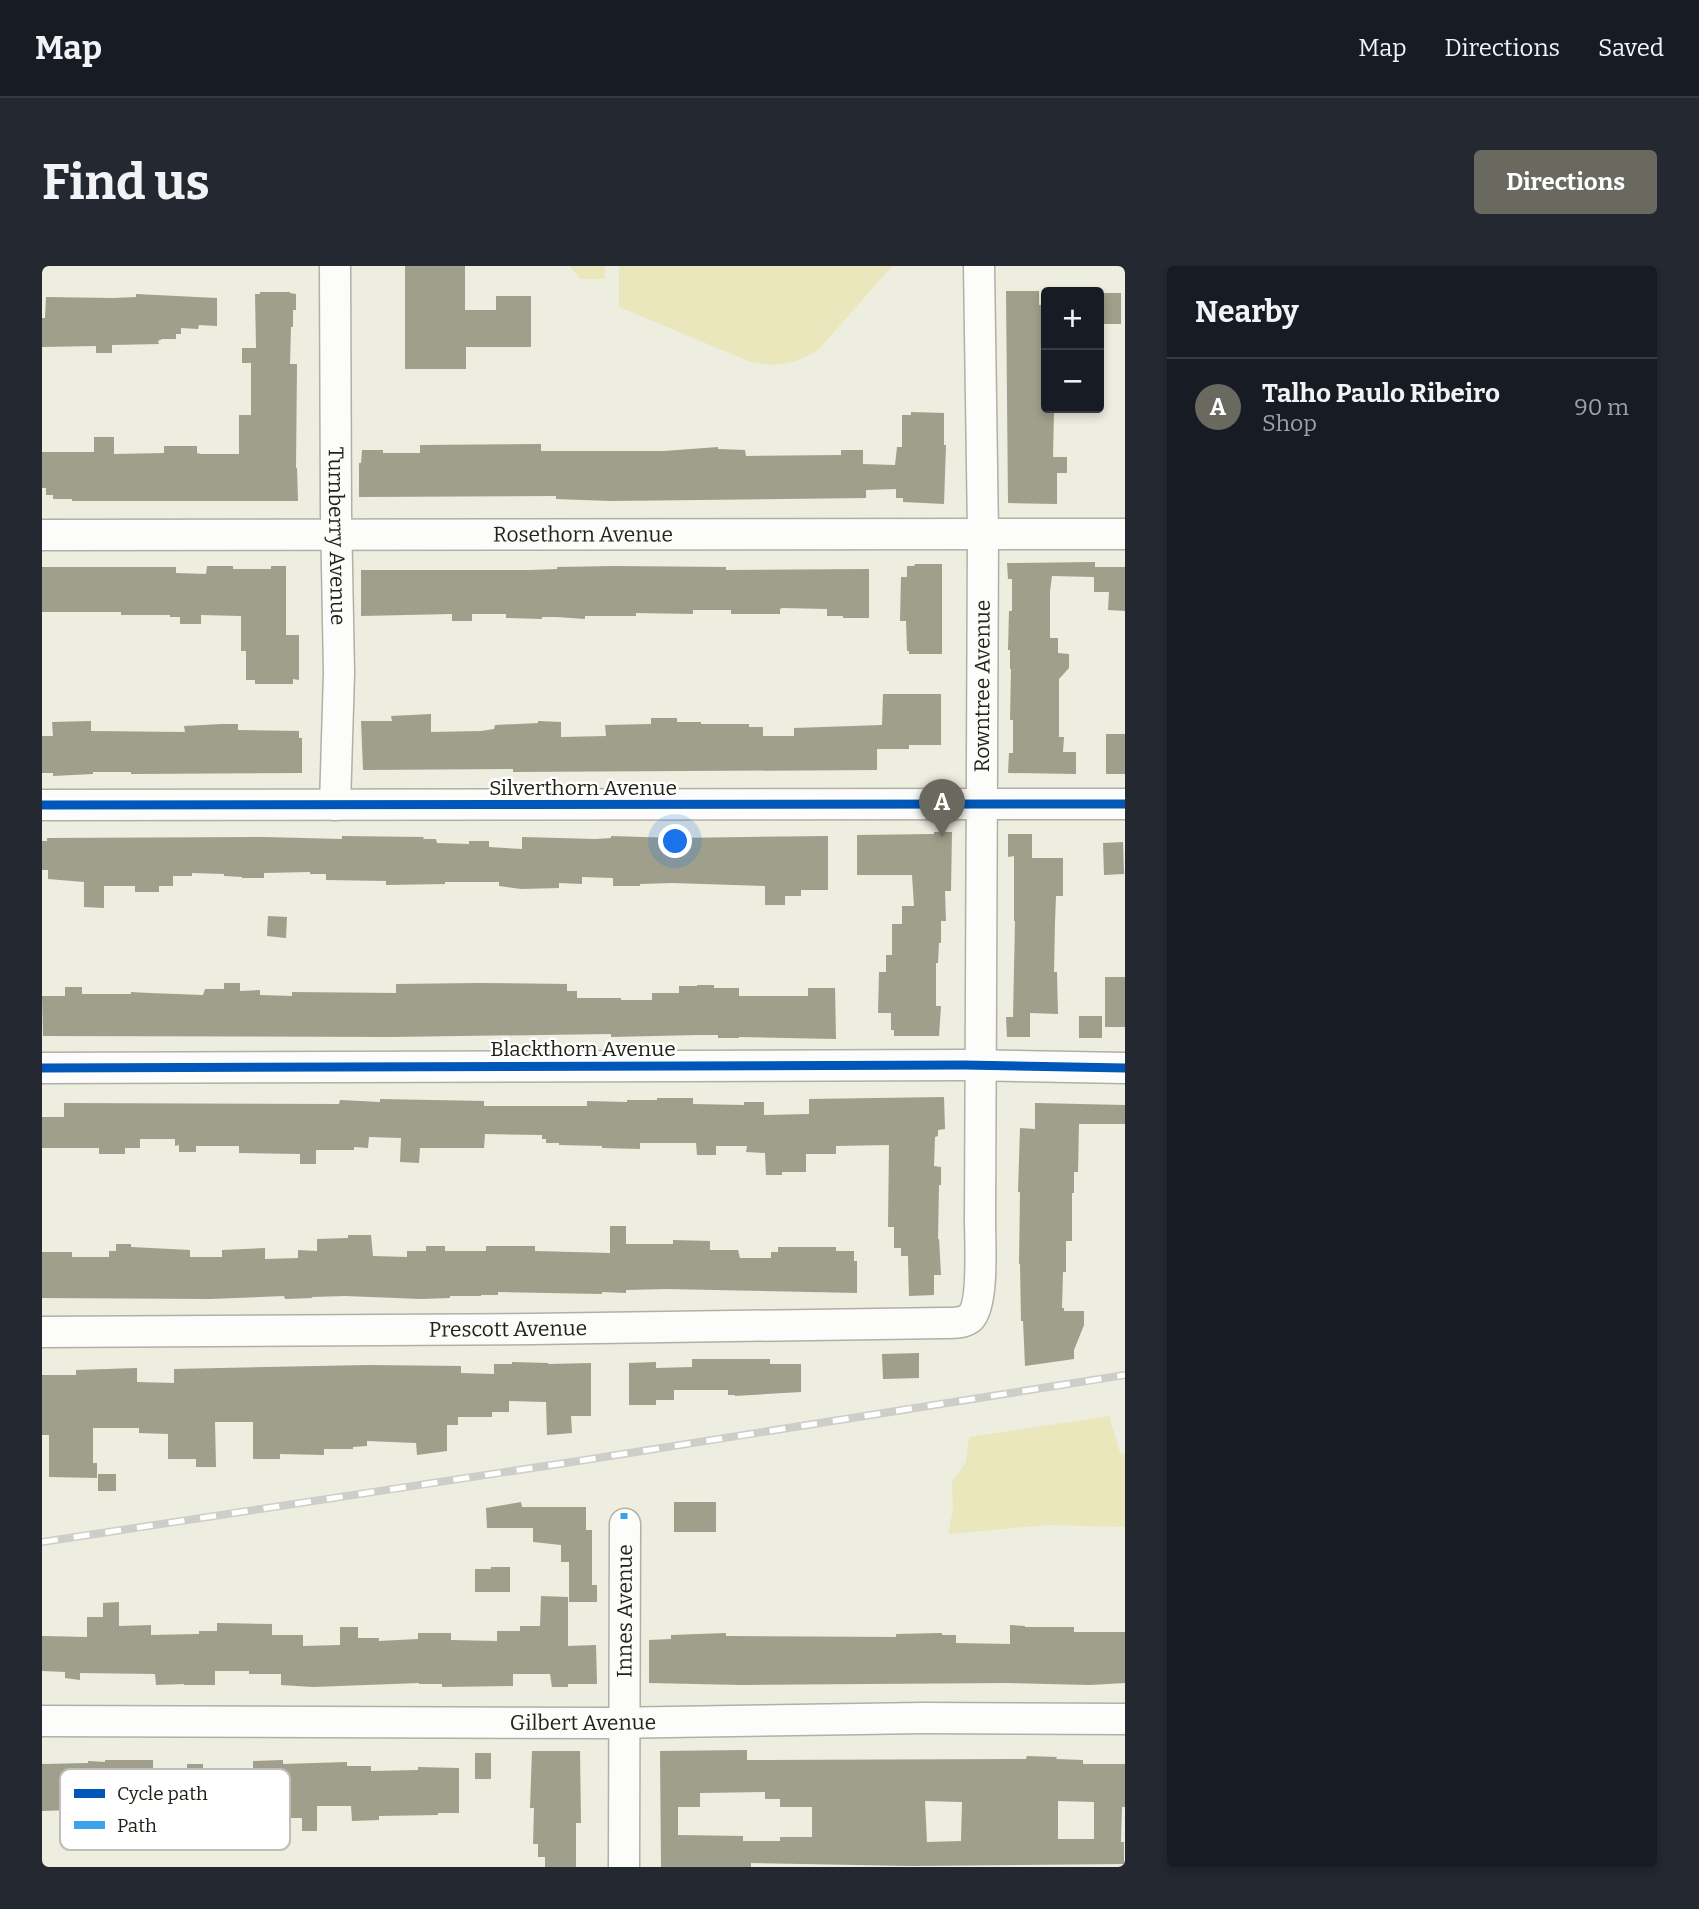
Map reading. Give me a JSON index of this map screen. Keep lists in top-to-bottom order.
{
  "streets": {
    "street": [
      "Rosethorn Avenue",
      "Turnberry Avenue",
      "Rowntree Avenue",
      "Silverthorn Avenue",
      "Blackthorn Avenue",
      "Prescott Avenue",
      "Innes Avenue",
      "Gilbert Avenue"
    ]
  },
  "crossings": [
    ["Rosethorn Avenue", "Turnberry Avenue"],
    ["Rosethorn Avenue", "Rowntree Avenue"],
    ["Turnberry Avenue", "Silverthorn Avenue"],
    ["Rowntree Avenue", "Silverthorn Avenue"],
    ["Rowntree Avenue", "Blackthorn Avenue"],
    ["Rowntree Avenue", "Prescott Avenue"],
    ["Innes Avenue", "Gilbert Avenue"]
  ],
  "legend": ["Cycle path", "Path"],
  "page": {
    "header": "Map",
    "nav": ["Map", "Directions", "Saved"],
    "buttons": "Directions",
    "title": "Find us",
    "heading": "Nearby",
    "map_buttons": ["+", "−"],
    "list": [
      {
        "mark": "A",
        "name": "Talho Paulo Ribeiro",
        "note": "Shop",
        "value": "90 m"
      }
    ],
    "pins": "A"
  }
}
